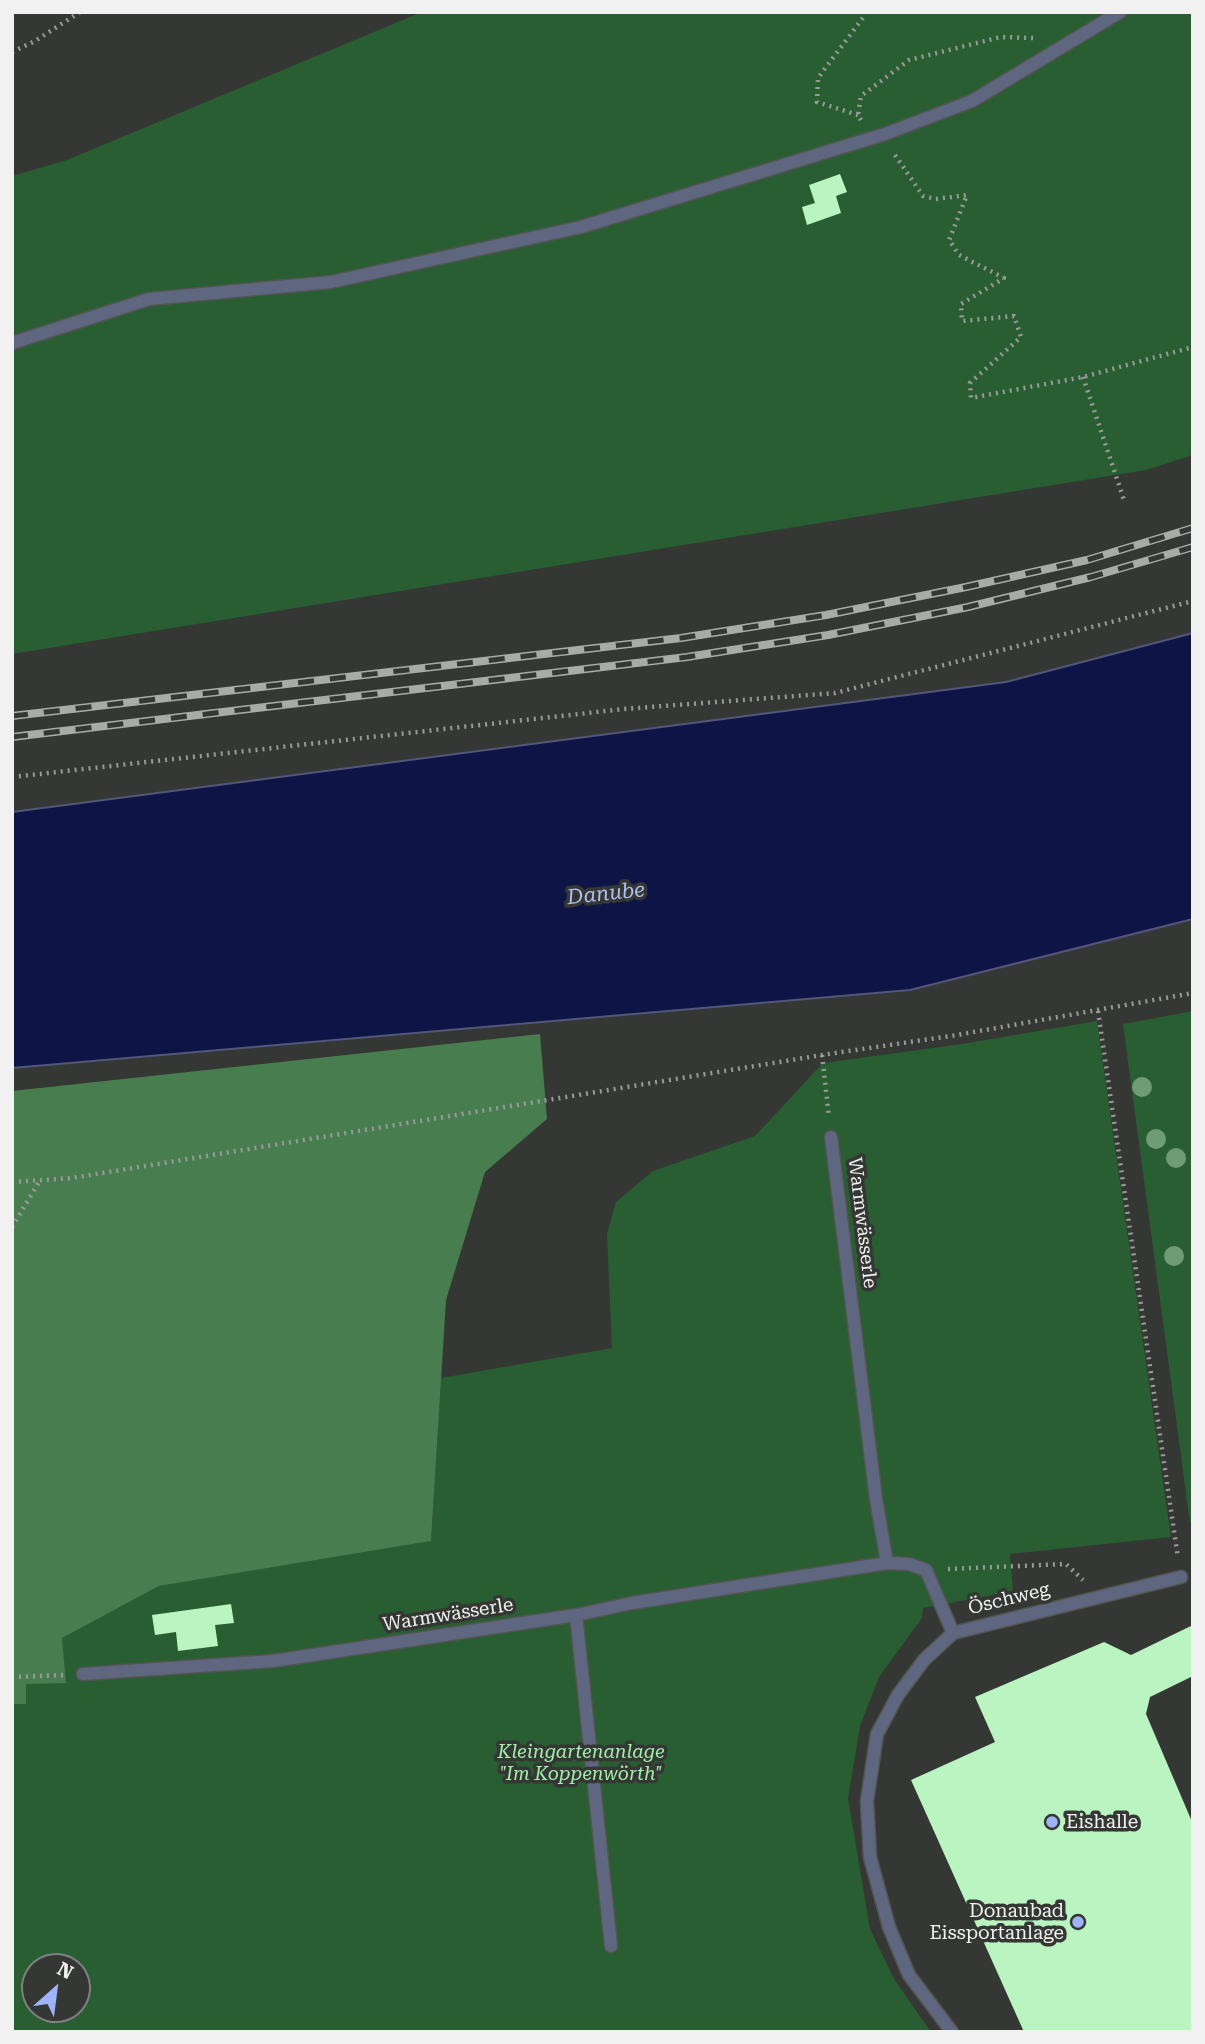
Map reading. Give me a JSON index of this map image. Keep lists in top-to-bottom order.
{
  "streets": {
    "lane": ["Warmwässerle", "Öschweg"]
  },
  "water": ["Danube"],
  "parks": ["Kleingartenanlage \"Im Koppenwörth\""],
  "places": ["Eishalle", "Donaubad Eissportanlage"],
  "north": "top right"
}
